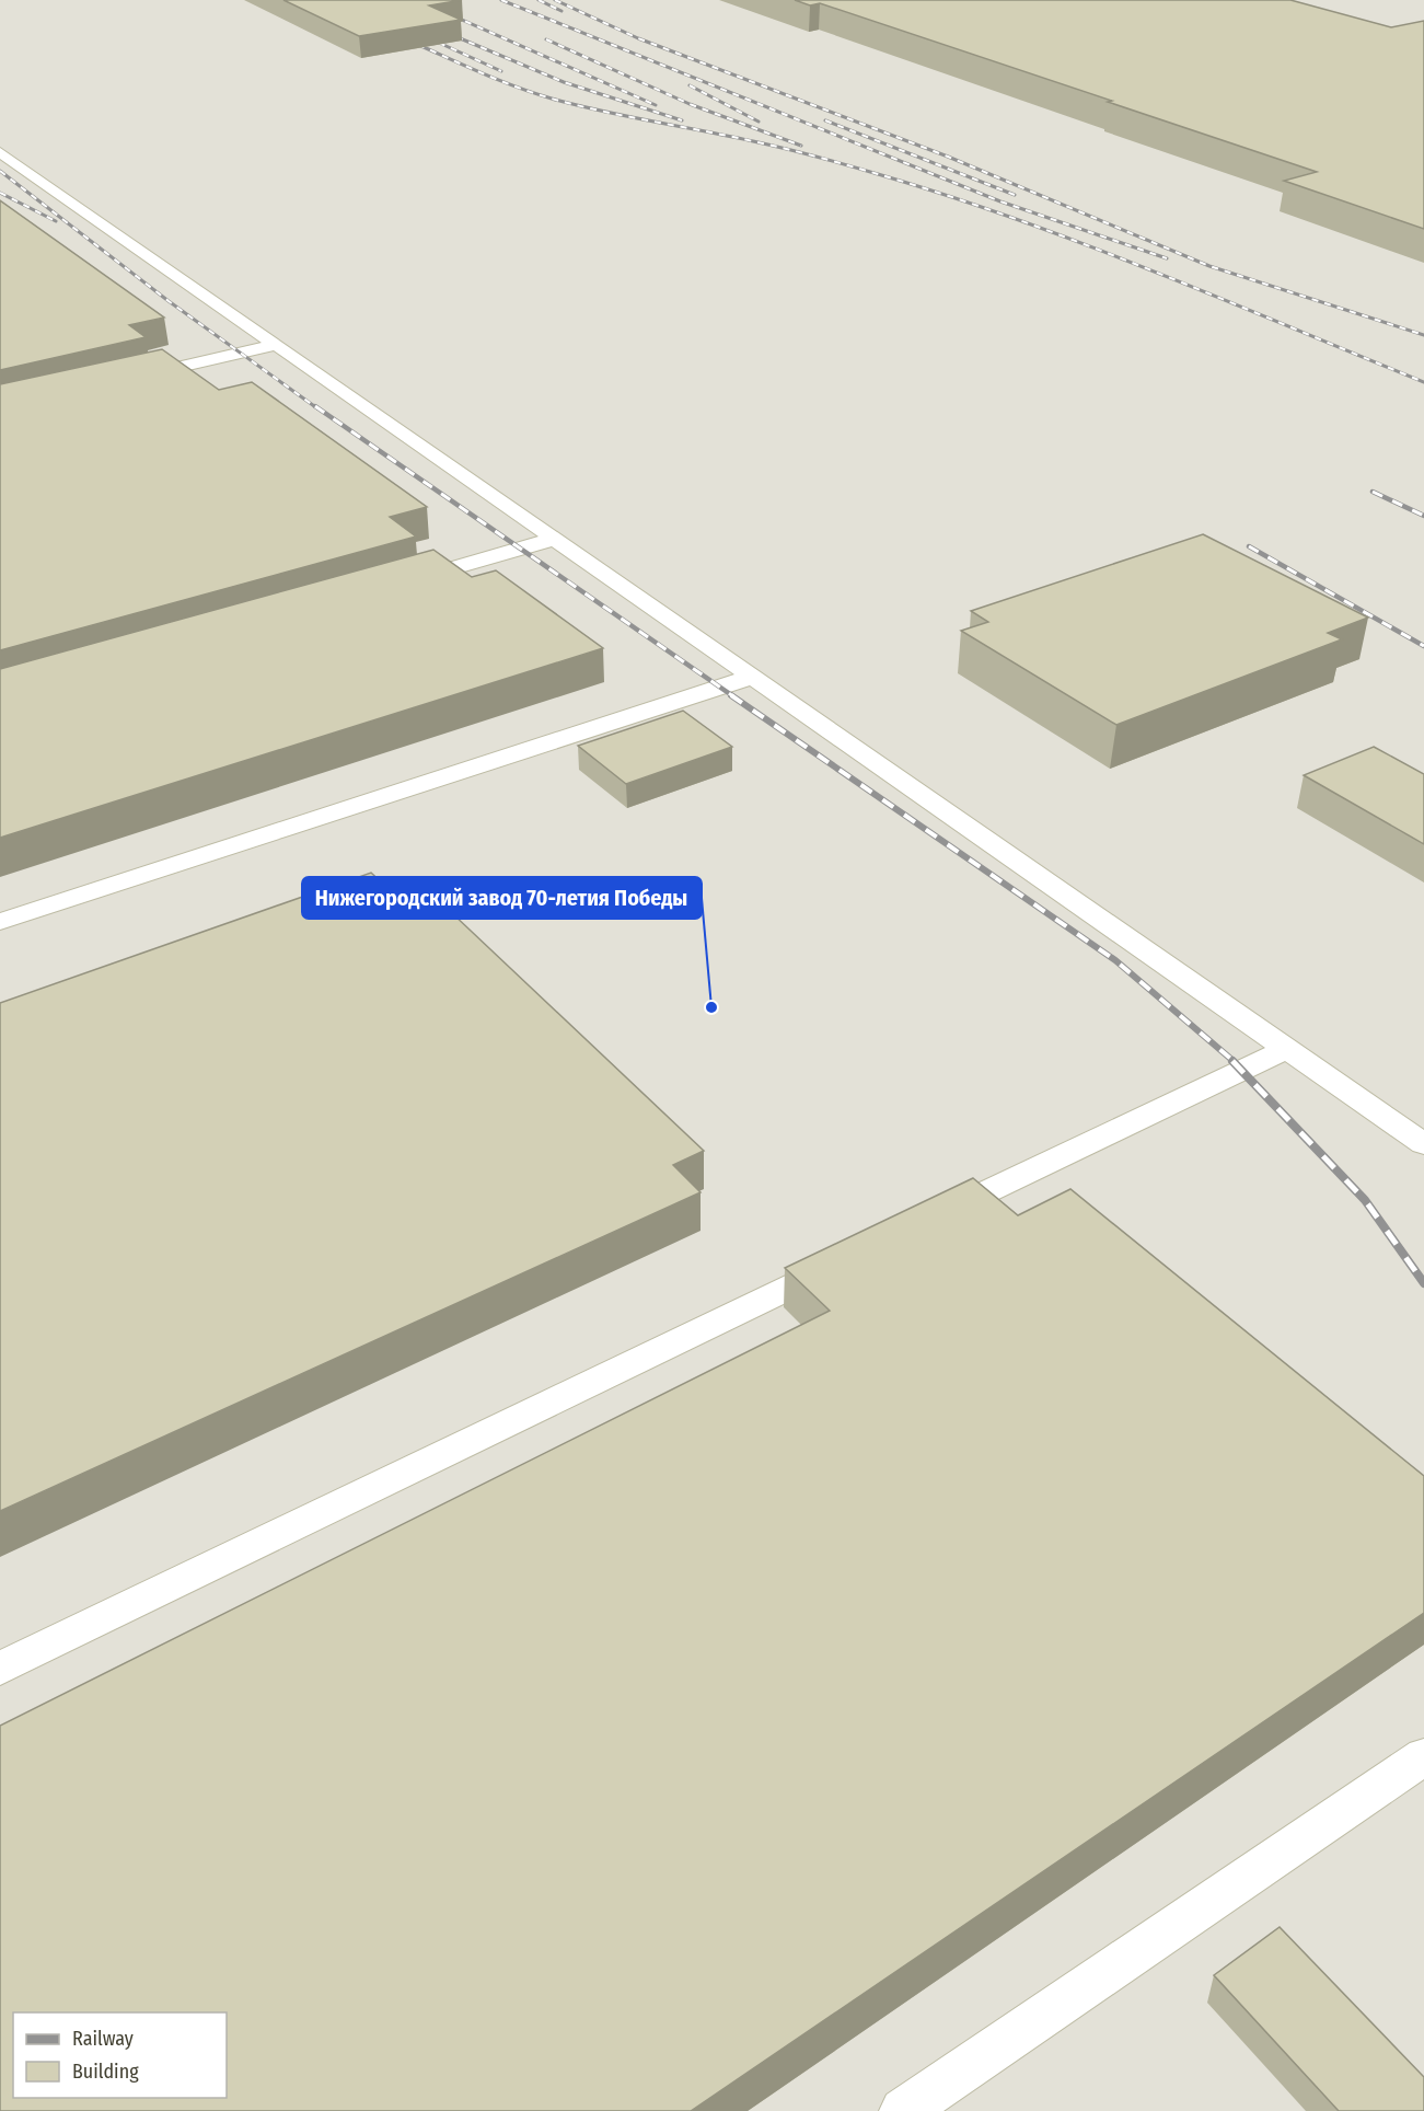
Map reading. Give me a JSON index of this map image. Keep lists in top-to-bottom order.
{
  "places": ["Нижегородский завод 70-летия Победы"],
  "legend": ["Railway", "Building"]
}
